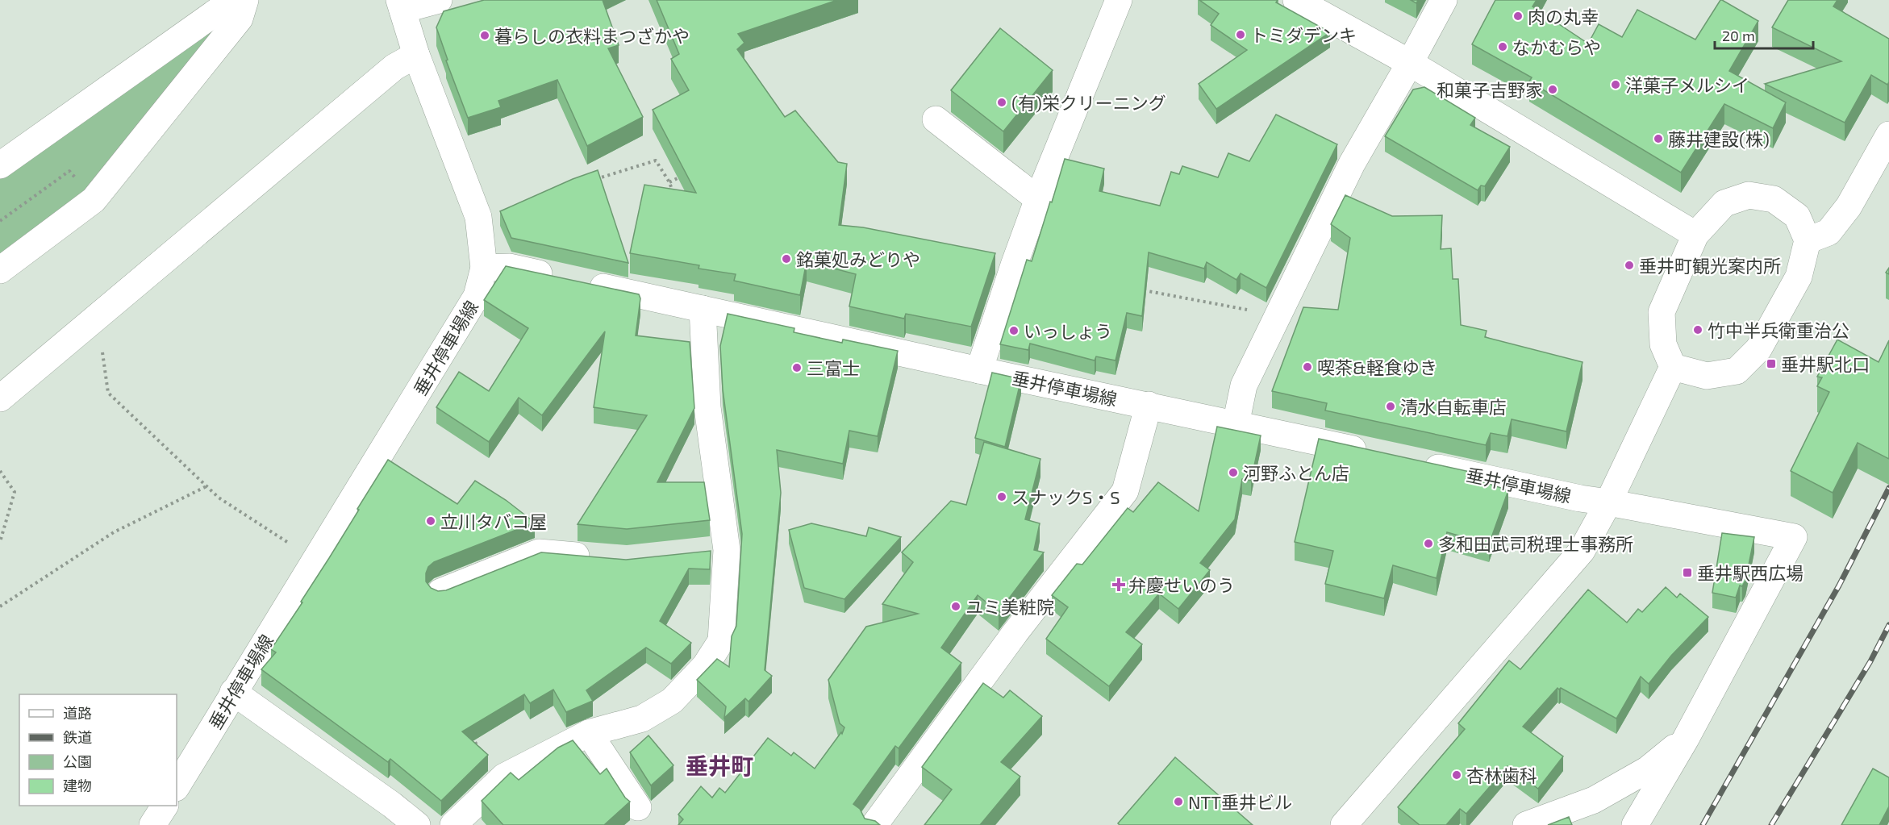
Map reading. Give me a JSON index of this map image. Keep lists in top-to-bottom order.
{
  "streets": {
    "street": ["垂井停車場線"]
  },
  "districts": ["垂井町"],
  "places": {
    "other": [
      "肉の丸幸",
      "トミダデンキ",
      "暮らしの衣料まつざかや",
      "なかむらや",
      "洋菓子メルシイ",
      "和菓子吉野家",
      "(有)栄クリーニング",
      "藤井建設(株)",
      "銘菓処みどりや",
      "垂井町観光案内所",
      "竹中半兵衛重治公",
      "いっしょう",
      "喫茶&軽食ゆき",
      "三富士",
      "清水自転車店",
      "河野ふとん店",
      "スナックS・S",
      "立川タバコ屋",
      "多和田武司税理士事務所",
      "ユミ美粧院",
      "杏林歯科",
      "NTT垂井ビル"
    ],
    "transit": ["垂井駅北口", "垂井駅西広場"],
    "health": ["弁慶せいのう"]
  },
  "legend": [
    "道路",
    "鉄道",
    "公園",
    "建物"
  ],
  "scale_bar": "20 m"
}
